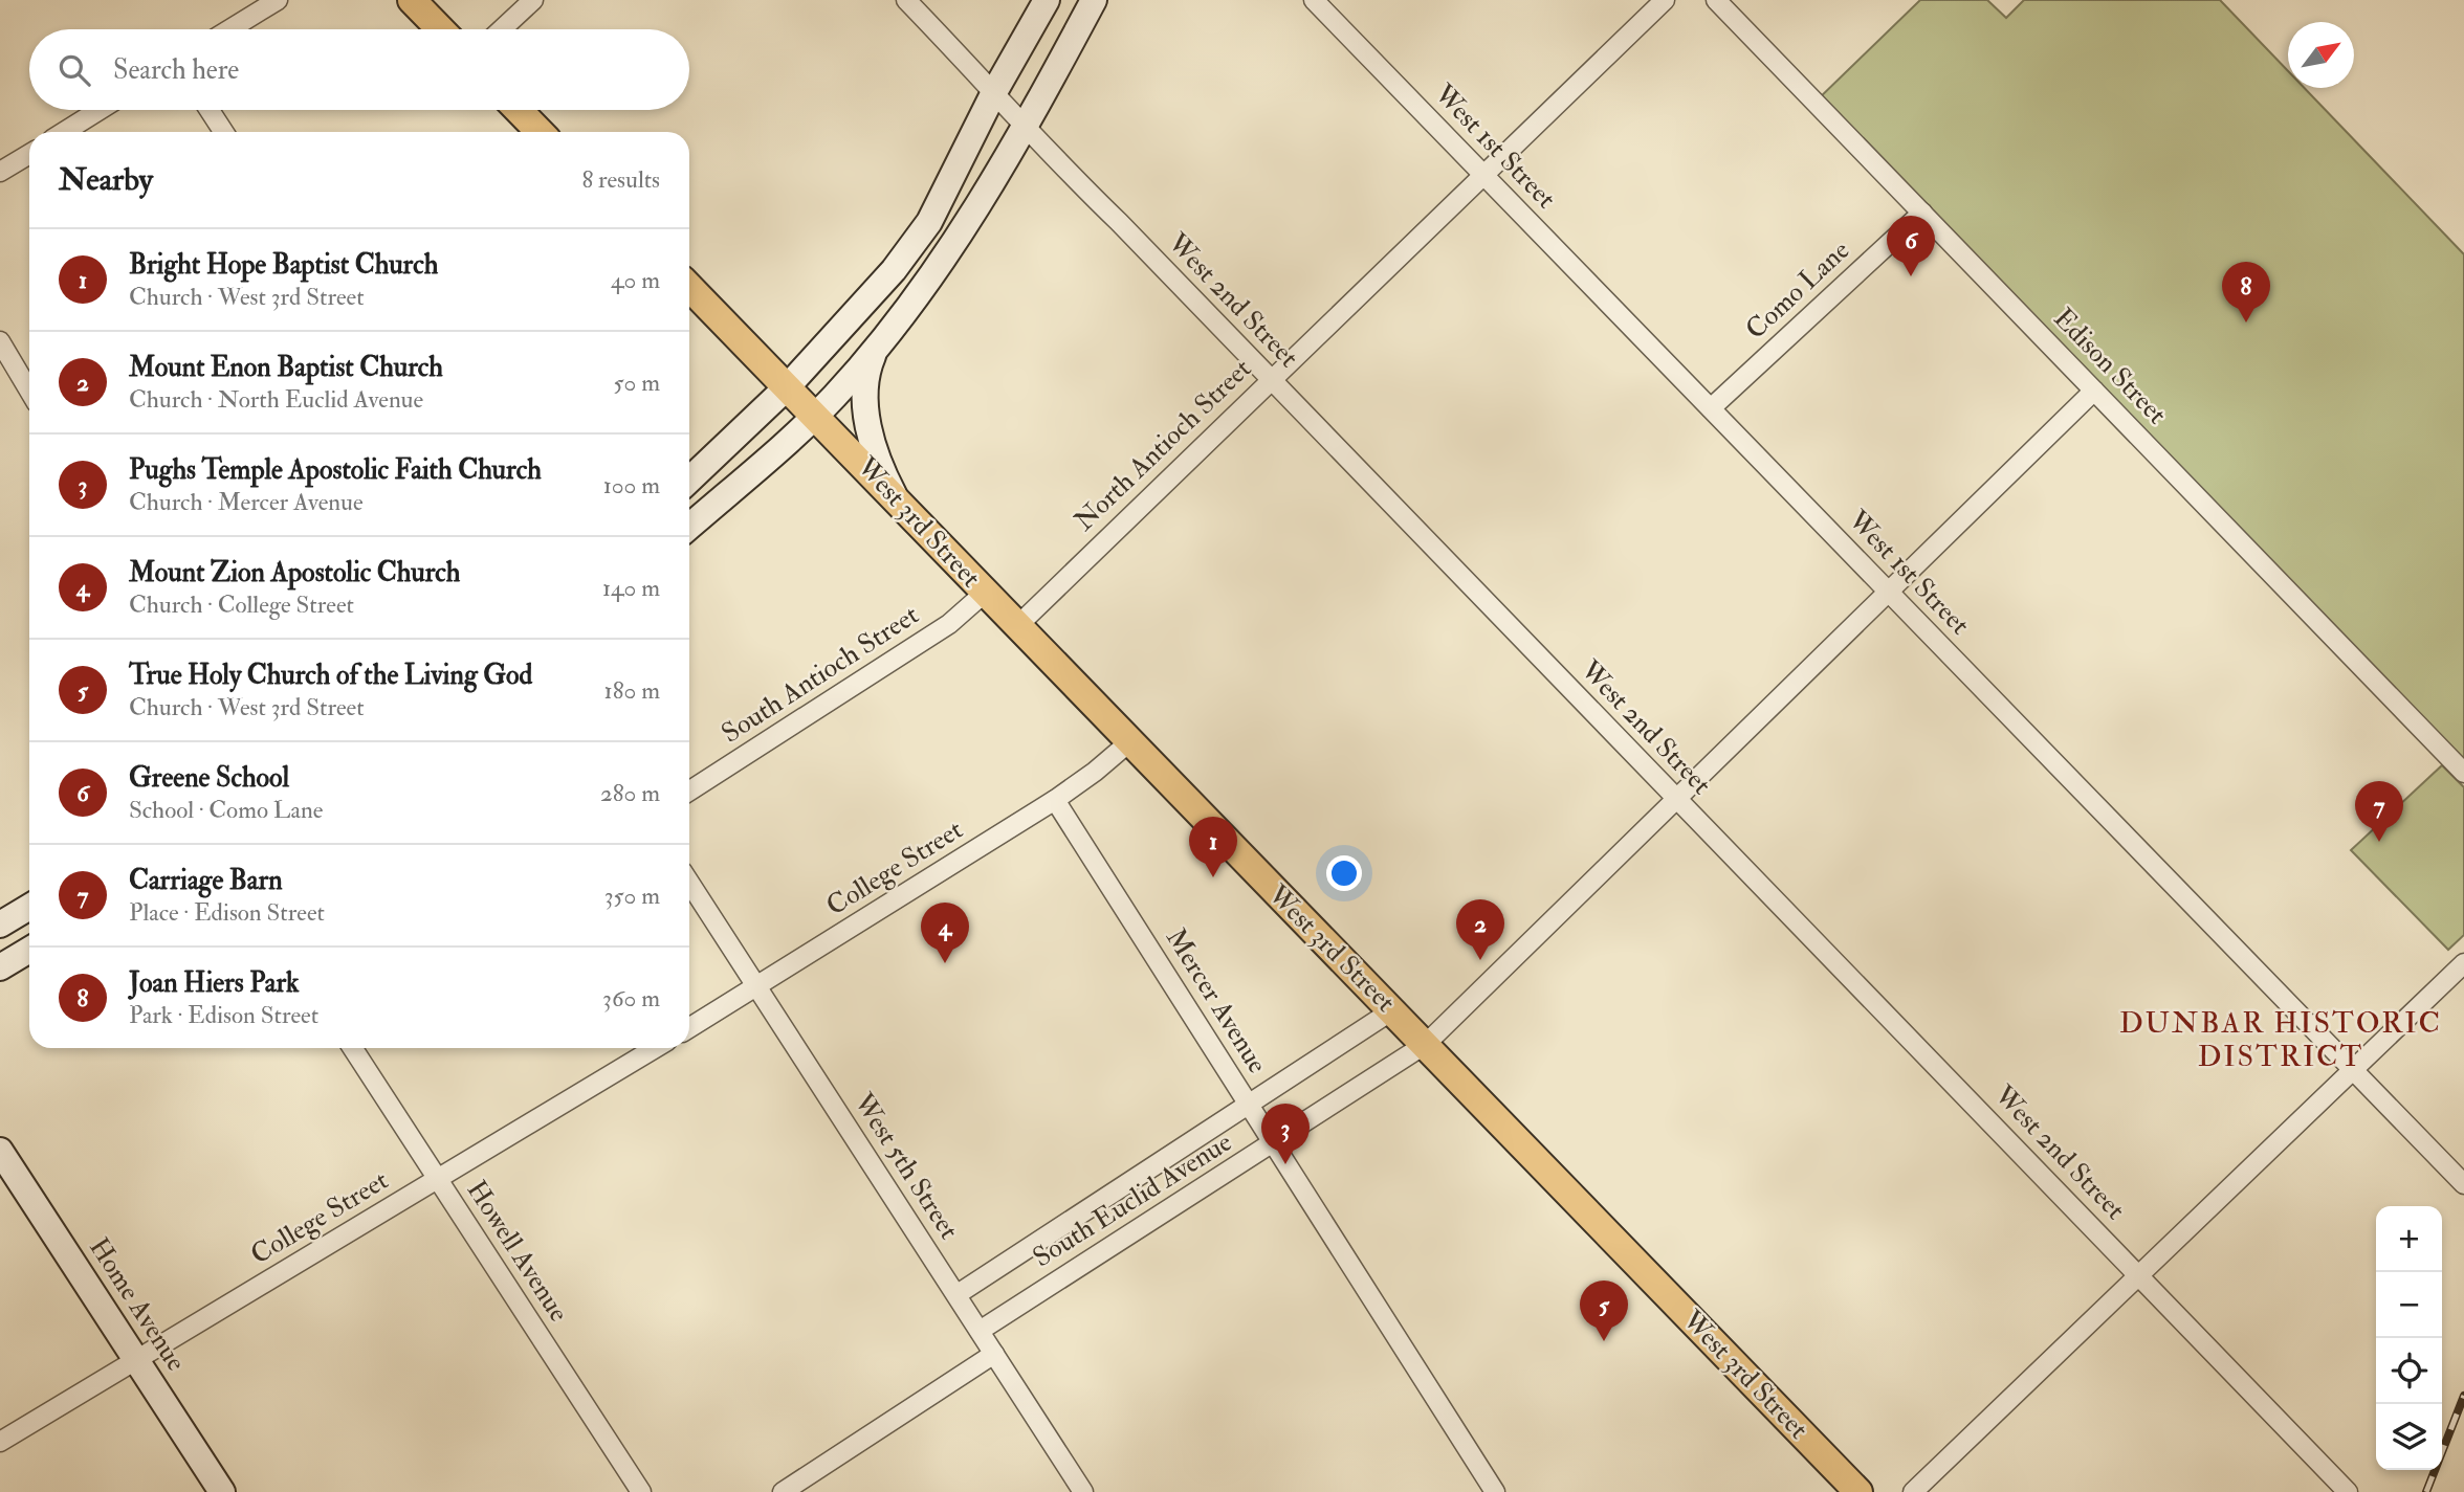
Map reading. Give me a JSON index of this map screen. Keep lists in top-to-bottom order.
{
  "streets": {
    "main road": ["West 3rd Street", "Home Avenue"],
    "street": [
      "West 1st Street",
      "Como Lane",
      "West 2nd Street",
      "Edison Street",
      "North Antioch Street",
      "South Antioch Street",
      "College Street",
      "Mercer Avenue",
      "West 5th Street",
      "South Euclid Avenue",
      "Howell Avenue"
    ]
  },
  "crossings": [
    ["West 1st Street", "Como Lane"],
    ["West 1st Street", "North Antioch Street"],
    ["West 1st Street", "South Euclid Avenue"],
    ["Como Lane", "Edison Street"],
    ["West 2nd Street", "North Antioch Street"],
    ["West 2nd Street", "South Euclid Avenue"],
    ["Edison Street", "South Euclid Avenue"],
    ["North Antioch Street", "West 3rd Street"],
    ["West 3rd Street", "South Antioch Street"],
    ["West 3rd Street", "College Street"],
    ["West 3rd Street", "South Euclid Avenue"],
    ["College Street", "Mercer Avenue"],
    ["College Street", "West 5th Street"],
    ["College Street", "Howell Avenue"],
    ["College Street", "Home Avenue"],
    ["Mercer Avenue", "South Euclid Avenue"],
    ["West 5th Street", "South Euclid Avenue"]
  ],
  "districts": ["DUNBAR HISTORIC DISTRICT"],
  "north": "top right",
  "page": {
    "search": "Search here",
    "heading": ["Nearby", "8 results"],
    "pins": [
      "6",
      "8",
      "7",
      "1",
      "2",
      "4",
      "3",
      "5"
    ],
    "list": [
      {
        "mark": "1",
        "name": "Bright Hope Baptist Church",
        "note": "Church · West 3rd Street",
        "value": "40 m"
      },
      {
        "mark": "2",
        "name": "Mount Enon Baptist Church",
        "note": "Church · North Euclid Avenue",
        "value": "50 m"
      },
      {
        "mark": "3",
        "name": "Pughs Temple Apostolic Faith Church",
        "note": "Church · Mercer Avenue",
        "value": "100 m"
      },
      {
        "mark": "4",
        "name": "Mount Zion Apostolic Church",
        "note": "Church · College Street",
        "value": "140 m"
      },
      {
        "mark": "5",
        "name": "True Holy Church of the Living God",
        "note": "Church · West 3rd Street",
        "value": "180 m"
      },
      {
        "mark": "6",
        "name": "Greene School",
        "note": "School · Como Lane",
        "value": "280 m"
      },
      {
        "mark": "7",
        "name": "Carriage Barn",
        "note": "Place · Edison Street",
        "value": "350 m"
      },
      {
        "mark": "8",
        "name": "Joan Hiers Park",
        "note": "Park · Edison Street",
        "value": "360 m"
      }
    ],
    "map_buttons": ["+", "−"]
  }
}
